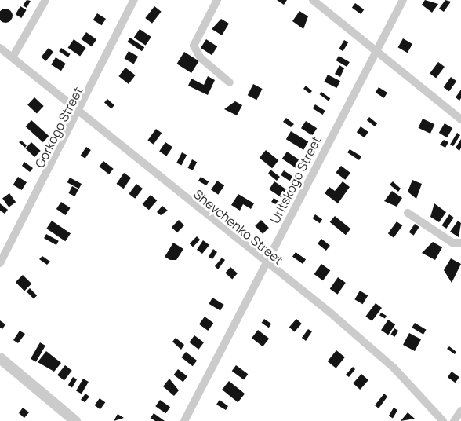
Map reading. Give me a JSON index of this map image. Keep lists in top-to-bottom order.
{
  "streets": {
    "street": ["Gorkogo Street", "Uritskogo Street", "Shevchenko Street"]
  },
  "crossings": [
    ["Gorkogo Street", "Shevchenko Street"],
    ["Uritskogo Street", "Shevchenko Street"]
  ]
}
